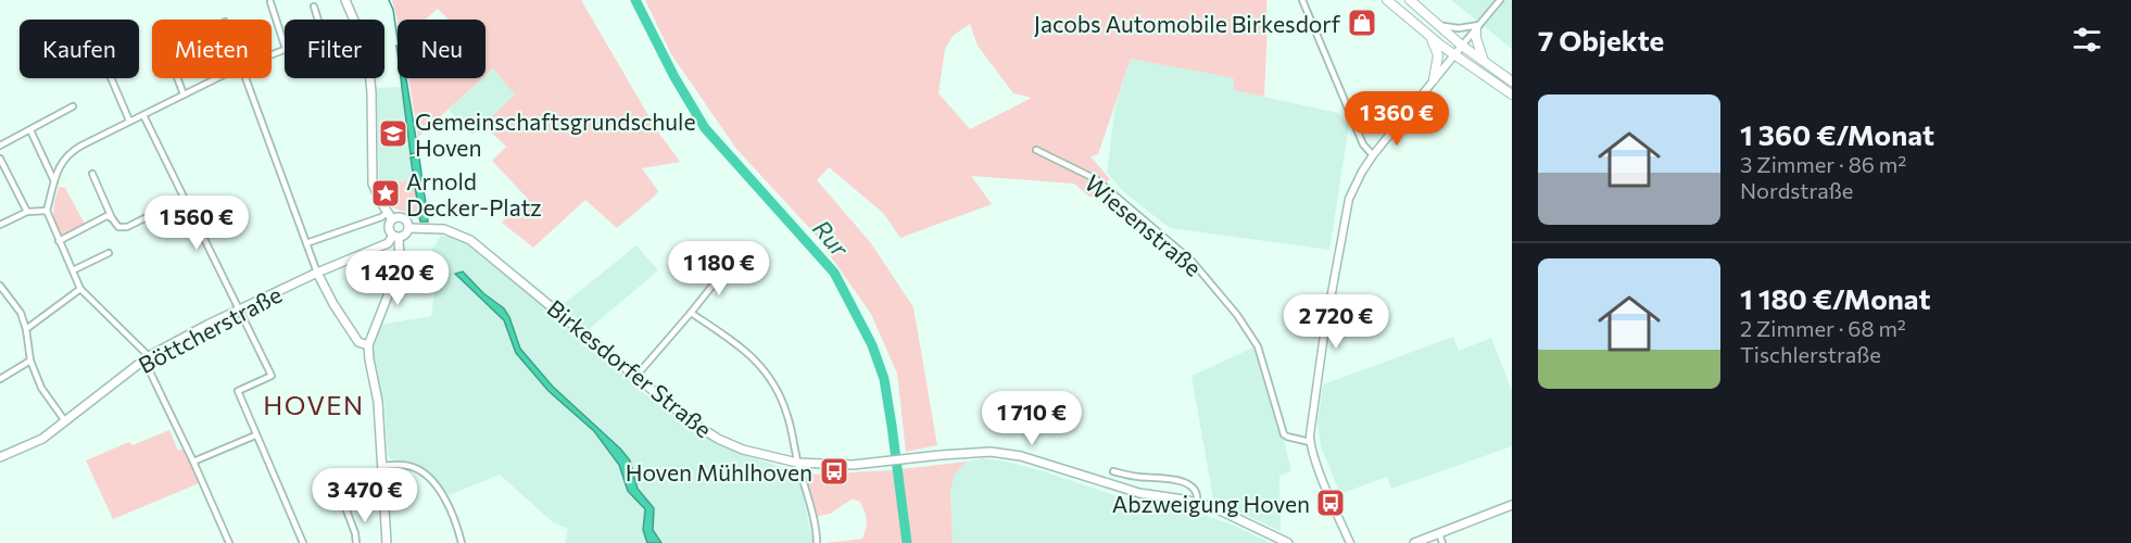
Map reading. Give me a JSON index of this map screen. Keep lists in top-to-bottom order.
{
  "streets": {
    "main road": ["Böttcherstraße", "Birkesdorfer Straße"],
    "street": ["Wiesenstraße"]
  },
  "crossings": [
    ["Böttcherstraße", "Birkesdorfer Straße"]
  ],
  "districts": ["HOVEN"],
  "water": ["Rur"],
  "places": {
    "shop": ["Jacobs Automobile Birkesdorf"],
    "school or university": ["Gemeinschaftsgrundschule Hoven"],
    "place": ["Arnold Decker-Platz"],
    "bus stop": ["Hoven Mühlhoven", "Abzweigung Hoven"]
  },
  "page": {
    "heading": "7 Objekte",
    "chip": [
      "Kaufen",
      "Mieten",
      "Filter",
      "Neu"
    ],
    "list": [
      {
        "name": "1 360 €/Monat",
        "note": "3 Zimmer · 86 m² · Nordstraße"
      },
      {
        "name": "1 180 €/Monat",
        "note": "2 Zimmer · 68 m² · Tischlerstraße"
      }
    ],
    "price": [
      "1 360 €",
      "1 560 €",
      "1 180 €",
      "1 420 €",
      "2 720 €",
      "1 710 €",
      "3 470 €"
    ]
  }
}
